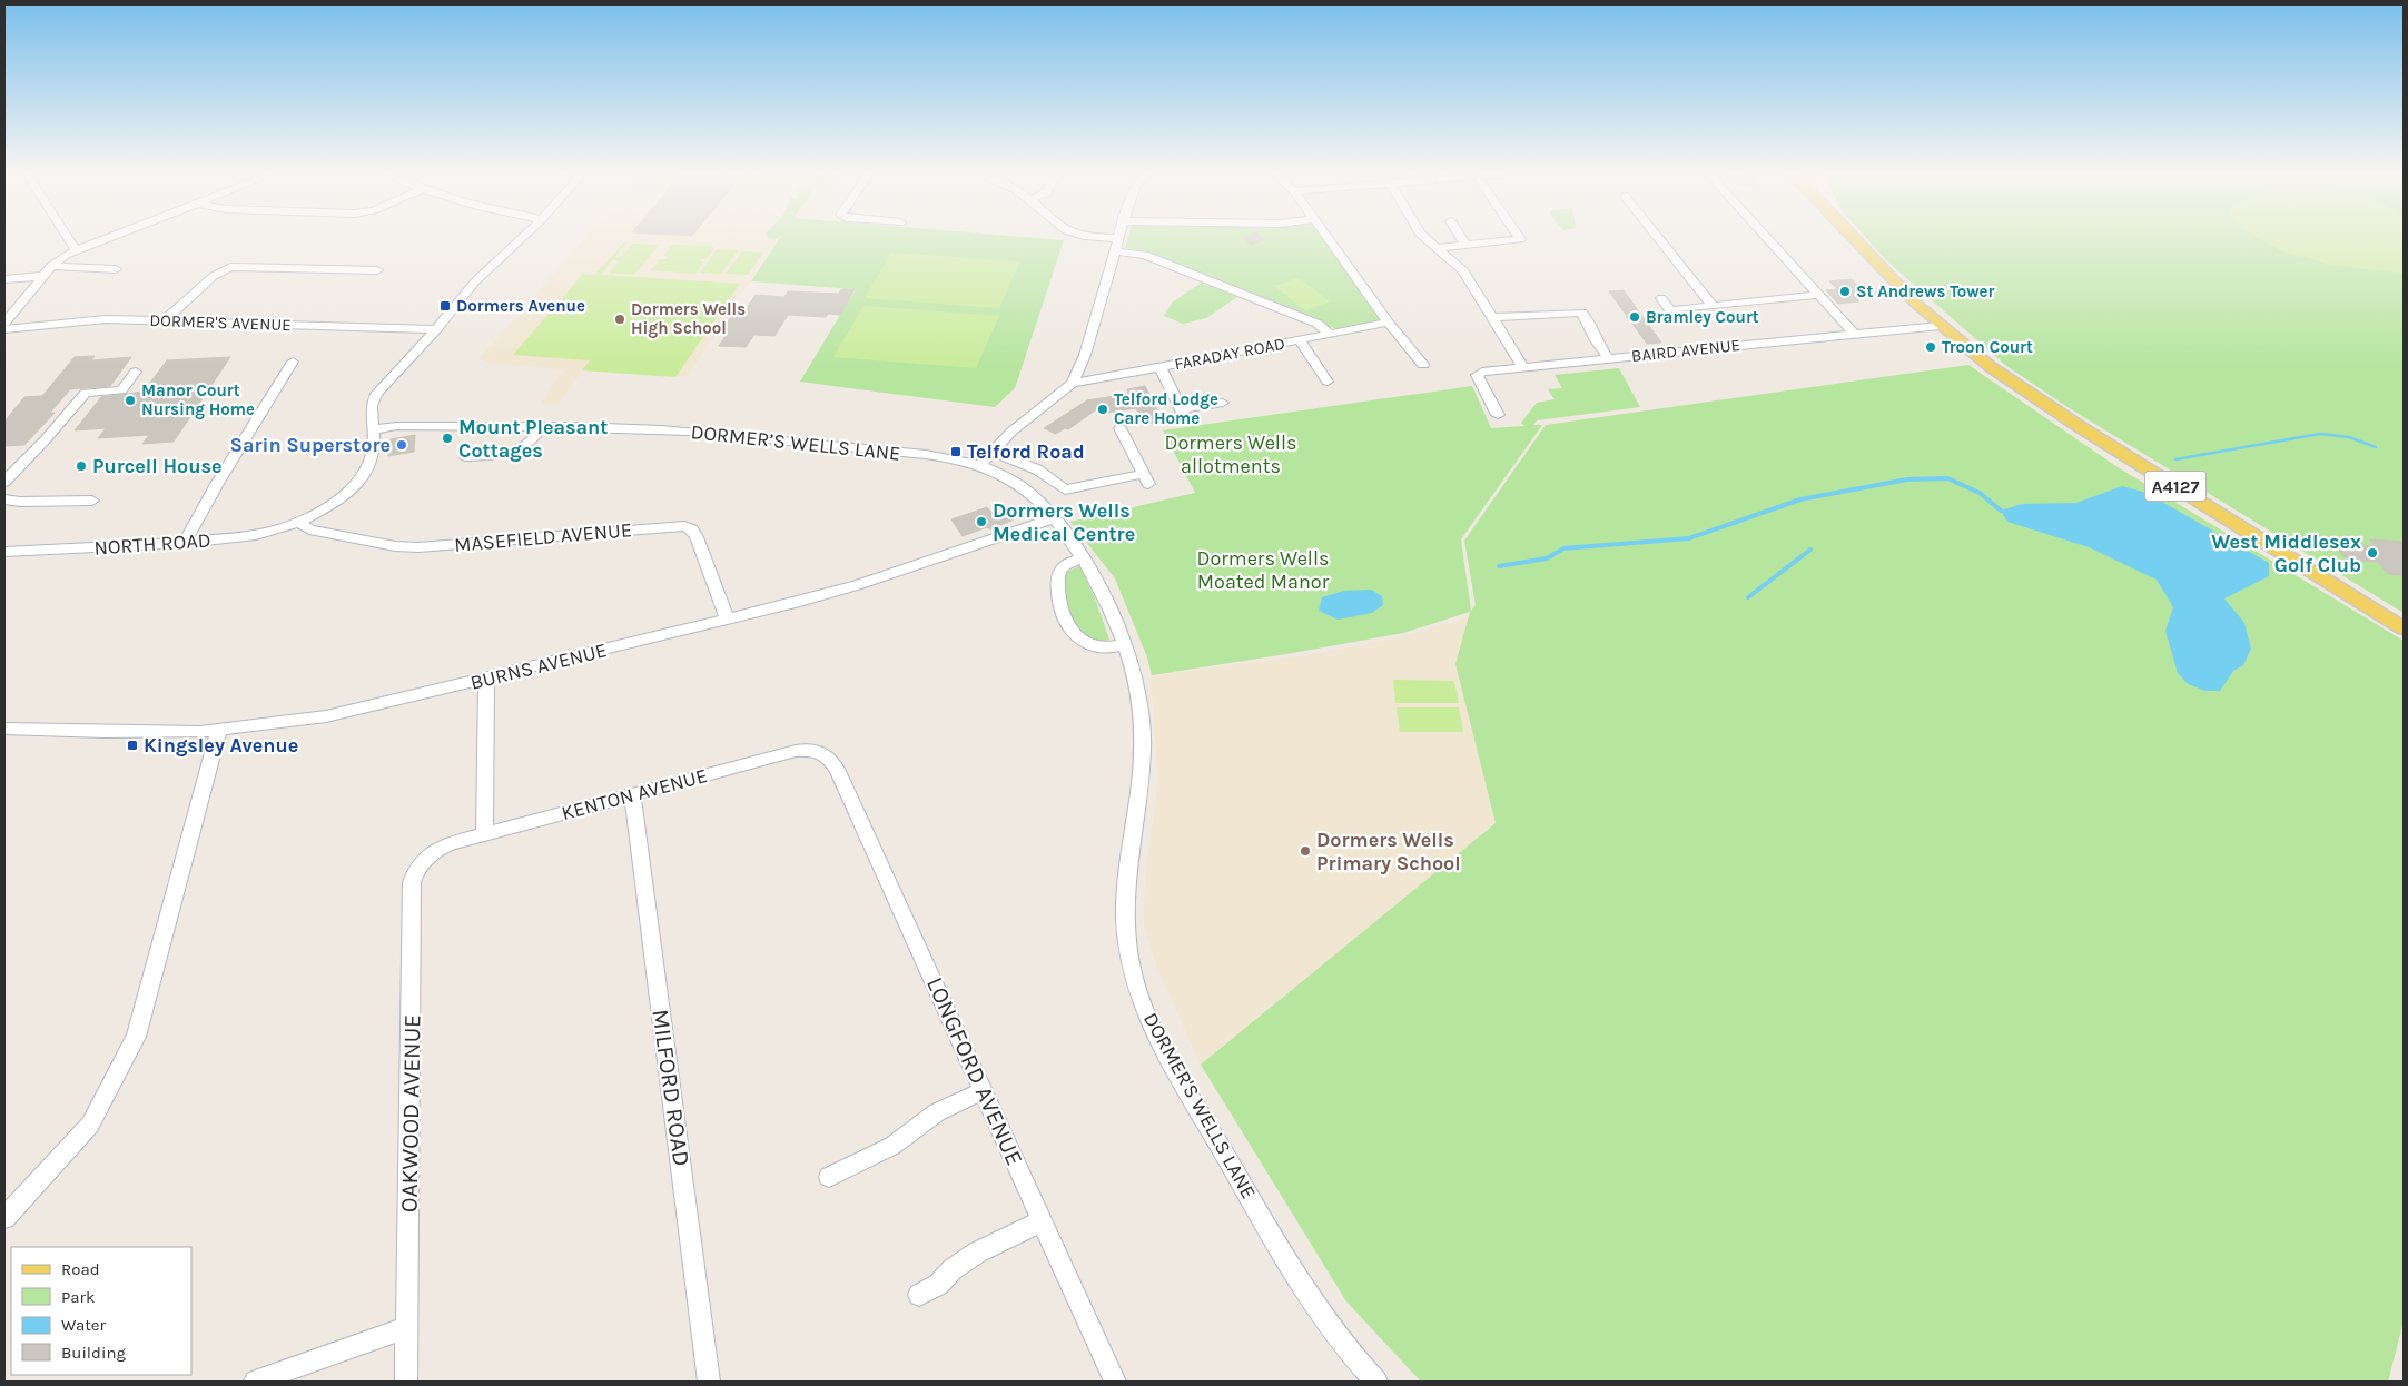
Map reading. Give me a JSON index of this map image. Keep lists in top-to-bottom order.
{
  "streets": {
    "main road": ["A4127"],
    "street": [
      "DORMER'S AVENUE",
      "BAIRD AVENUE",
      "FARADAY ROAD",
      "DORMER’S WELLS LANE",
      "MASEFIELD AVENUE",
      "NORTH ROAD",
      "BURNS AVENUE",
      "KENTON AVENUE",
      "LONGFORD AVENUE",
      "MILFORD ROAD",
      "DORMER'S WELLS LANE",
      "OAKWOOD AVENUE"
    ]
  },
  "crossings": [
    ["BAIRD AVENUE", "A4127"],
    ["DORMER’S WELLS LANE", "NORTH ROAD"],
    ["DORMER’S WELLS LANE", "BURNS AVENUE"],
    ["DORMER’S WELLS LANE", "DORMER'S WELLS LANE"],
    ["MASEFIELD AVENUE", "NORTH ROAD"],
    ["MASEFIELD AVENUE", "BURNS AVENUE"],
    ["KENTON AVENUE", "LONGFORD AVENUE"],
    ["KENTON AVENUE", "MILFORD ROAD"],
    ["KENTON AVENUE", "OAKWOOD AVENUE"]
  ],
  "parks": ["Dormers Wells allotments", "Dormers Wells Moated Manor"],
  "places": {
    "other": [
      "St Andrews Tower",
      "Bramley Court",
      "Dormers Wells High School",
      "Troon Court",
      "Manor Court Nursing Home",
      "Telford Lodge Care Home",
      "Mount Pleasant Cottages",
      "Sarin Superstore",
      "Purcell House",
      "Dormers Wells Medical Centre",
      "West Middlesex Golf Club",
      "Dormers Wells Primary School"
    ],
    "transit": ["Dormers Avenue", "Telford Road", "Kingsley Avenue"]
  },
  "legend": [
    "Road",
    "Park",
    "Water",
    "Building"
  ]
}
